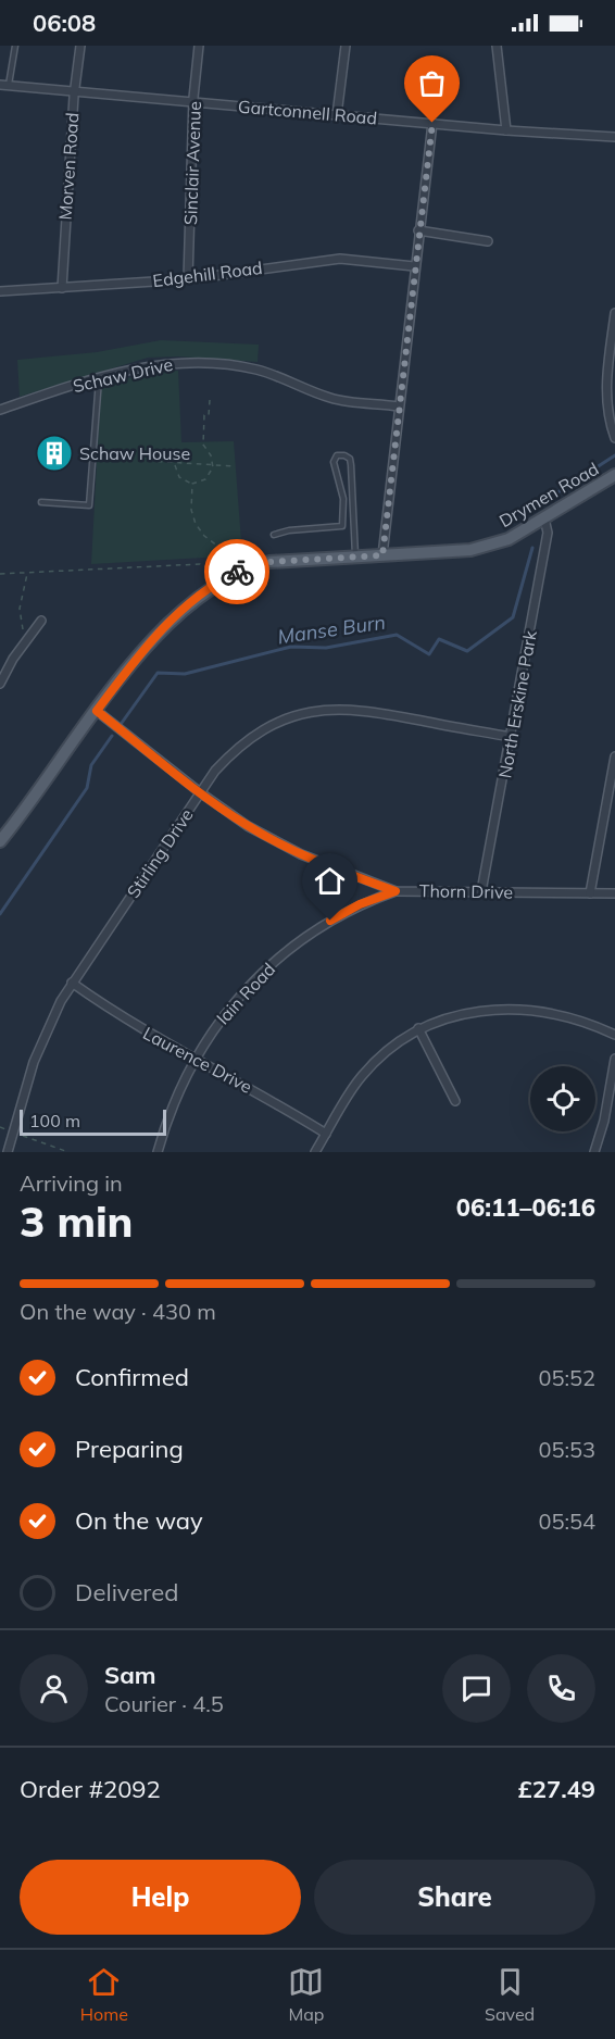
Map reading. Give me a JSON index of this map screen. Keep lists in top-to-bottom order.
{
  "streets": {
    "main road": ["Drymen Road"],
    "street": [
      "Gartconnell Road",
      "Sinclair Avenue",
      "Morven Road",
      "Edgehill Road",
      "Schaw Drive",
      "North Erskine Park",
      "Stirling Drive",
      "Thorn Drive",
      "Iain Road",
      "Laurence Drive"
    ]
  },
  "crossings": [
    ["Gartconnell Road", "Sinclair Avenue"],
    ["Gartconnell Road", "Morven Road"],
    ["Sinclair Avenue", "Edgehill Road"],
    ["Morven Road", "Edgehill Road"],
    ["Drymen Road", "North Erskine Park"],
    ["Drymen Road", "Thorn Drive"],
    ["North Erskine Park", "Stirling Drive"],
    ["North Erskine Park", "Thorn Drive"],
    ["Stirling Drive", "Thorn Drive"],
    ["Stirling Drive", "Laurence Drive"],
    ["Thorn Drive", "Iain Road"],
    ["Iain Road", "Laurence Drive"]
  ],
  "water": ["Manse Burn"],
  "places": {
    "building": ["Schaw House"]
  },
  "scale_bar": "100 m",
  "page": {
    "status": "06:08",
    "scale": "100 m",
    "heading": ["3 min", "Arriving in", "06:11–06:16"],
    "panel": [
      "Sam",
      "Courier · 4.5",
      "Order #2092",
      "£27.49"
    ],
    "bar": "On the way · 430 m",
    "list": [
      ["Confirmed", "05:52"],
      ["Preparing", "05:53"],
      ["On the way", "05:54"],
      "Delivered"
    ],
    "buttons": ["Help", "Share"],
    "tabs": ["Home", "Map", "Saved"]
  }
}
